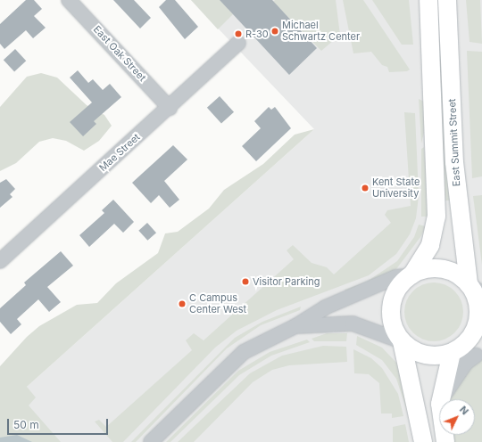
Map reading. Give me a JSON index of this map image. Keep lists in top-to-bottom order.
{
  "streets": {
    "main road": ["East Summit Street"],
    "street": ["East Oak Street", "Mae Street"]
  },
  "crossings": [
    ["East Oak Street", "Mae Street"]
  ],
  "places": [
    "Michael Schwartz Center",
    "R-30",
    "Kent State University",
    "Visitor Parking",
    "C Campus Center West"
  ],
  "scale_bar": "50 m",
  "north": "top right"
}
